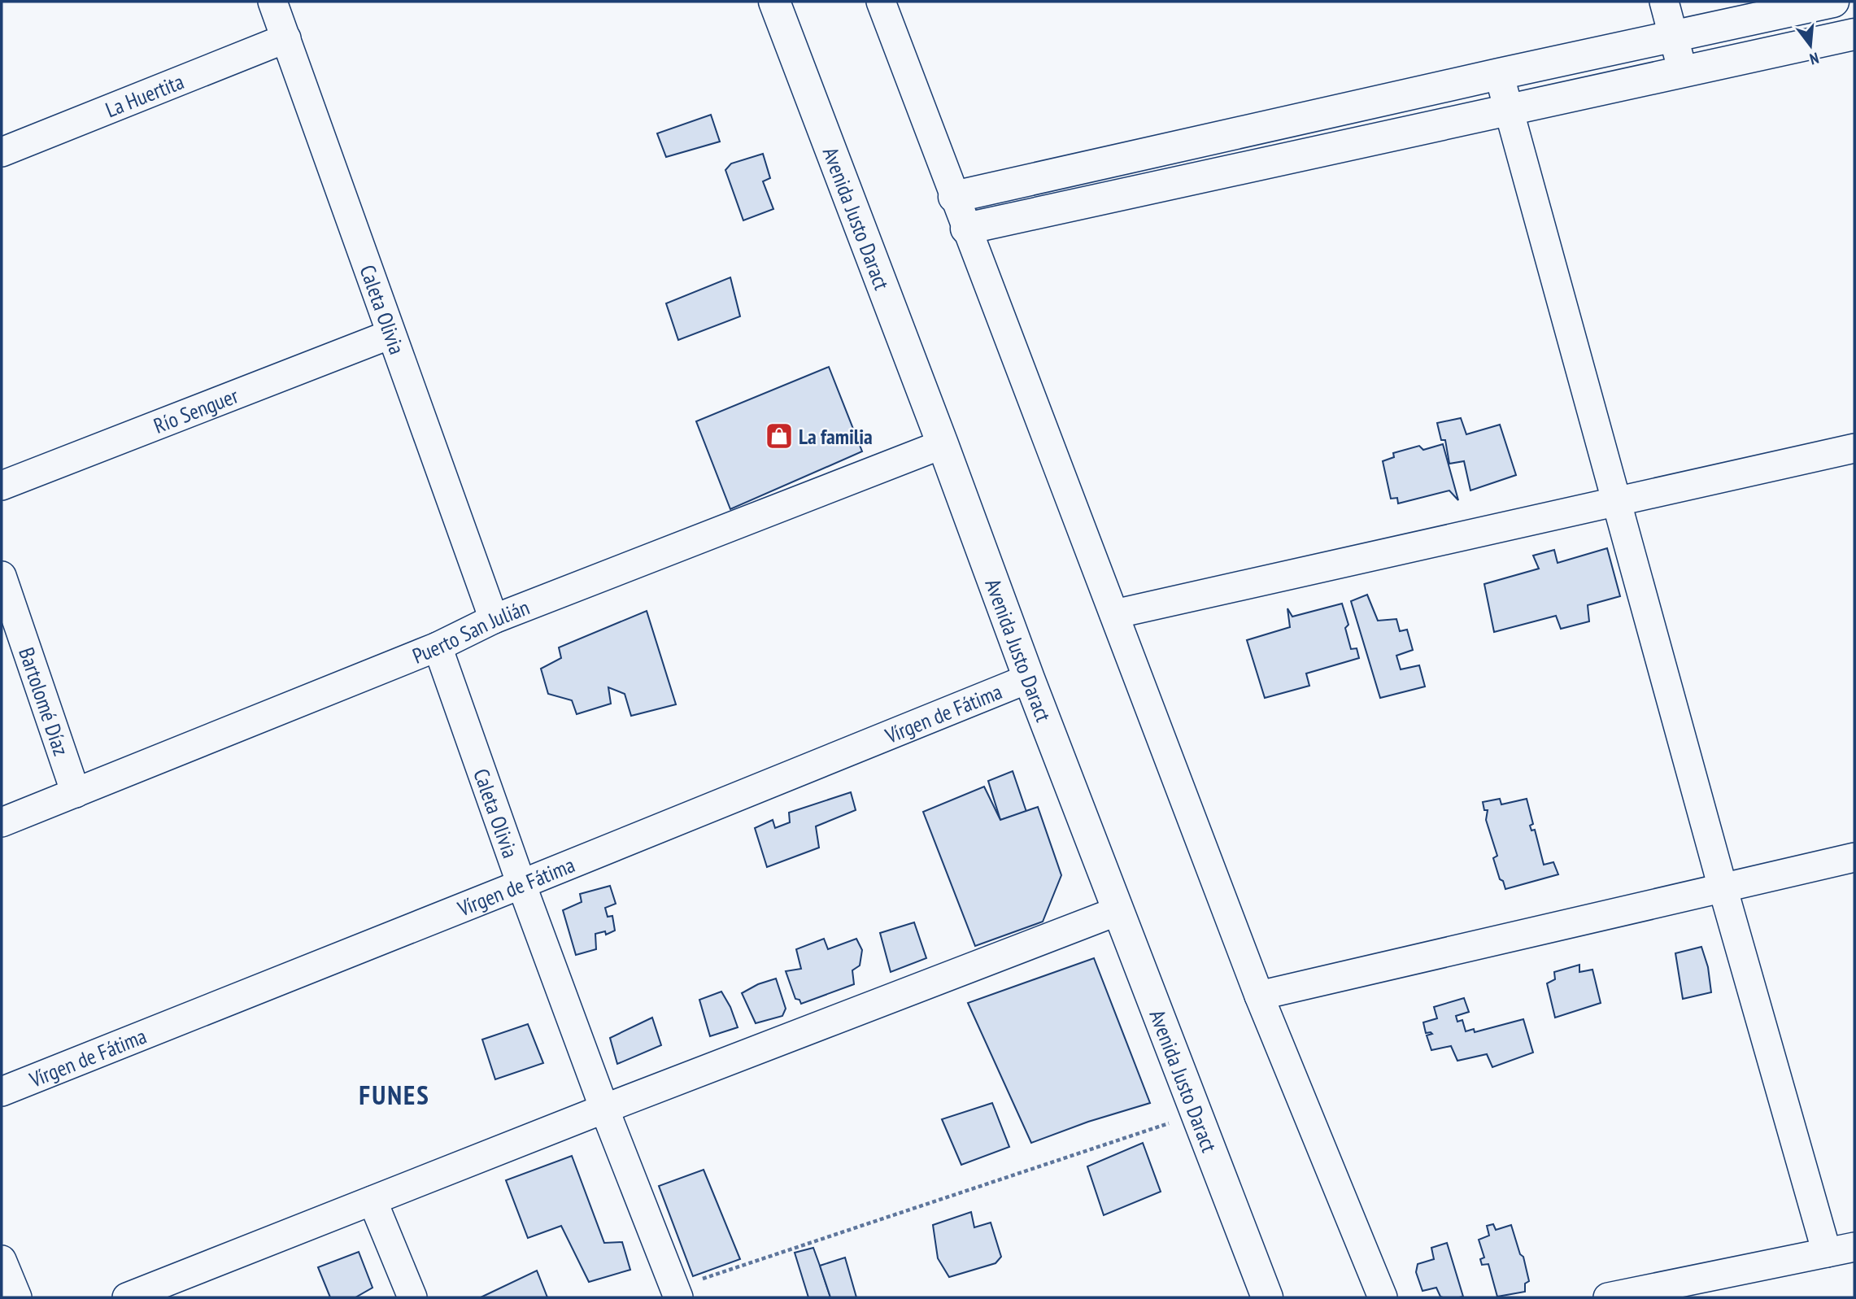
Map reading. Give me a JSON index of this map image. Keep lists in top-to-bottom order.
{
  "streets": {
    "street": [
      "La Huertita",
      "Avenida Justo Daract",
      "Caleta Olivia",
      "Río Senguer",
      "Puerto San Julián",
      "Bartolomé Díaz",
      "Vírgen de Fátima"
    ]
  },
  "crossings": [
    ["La Huertita", "Caleta Olivia"],
    ["Avenida Justo Daract", "Puerto San Julián"],
    ["Avenida Justo Daract", "Vírgen de Fátima"],
    ["Caleta Olivia", "Río Senguer"],
    ["Caleta Olivia", "Puerto San Julián"],
    ["Caleta Olivia", "Vírgen de Fátima"],
    ["Puerto San Julián", "Bartolomé Díaz"]
  ],
  "districts": ["FUNES"],
  "places": {
    "shop": ["La familia"]
  },
  "north": "bottom"
}
